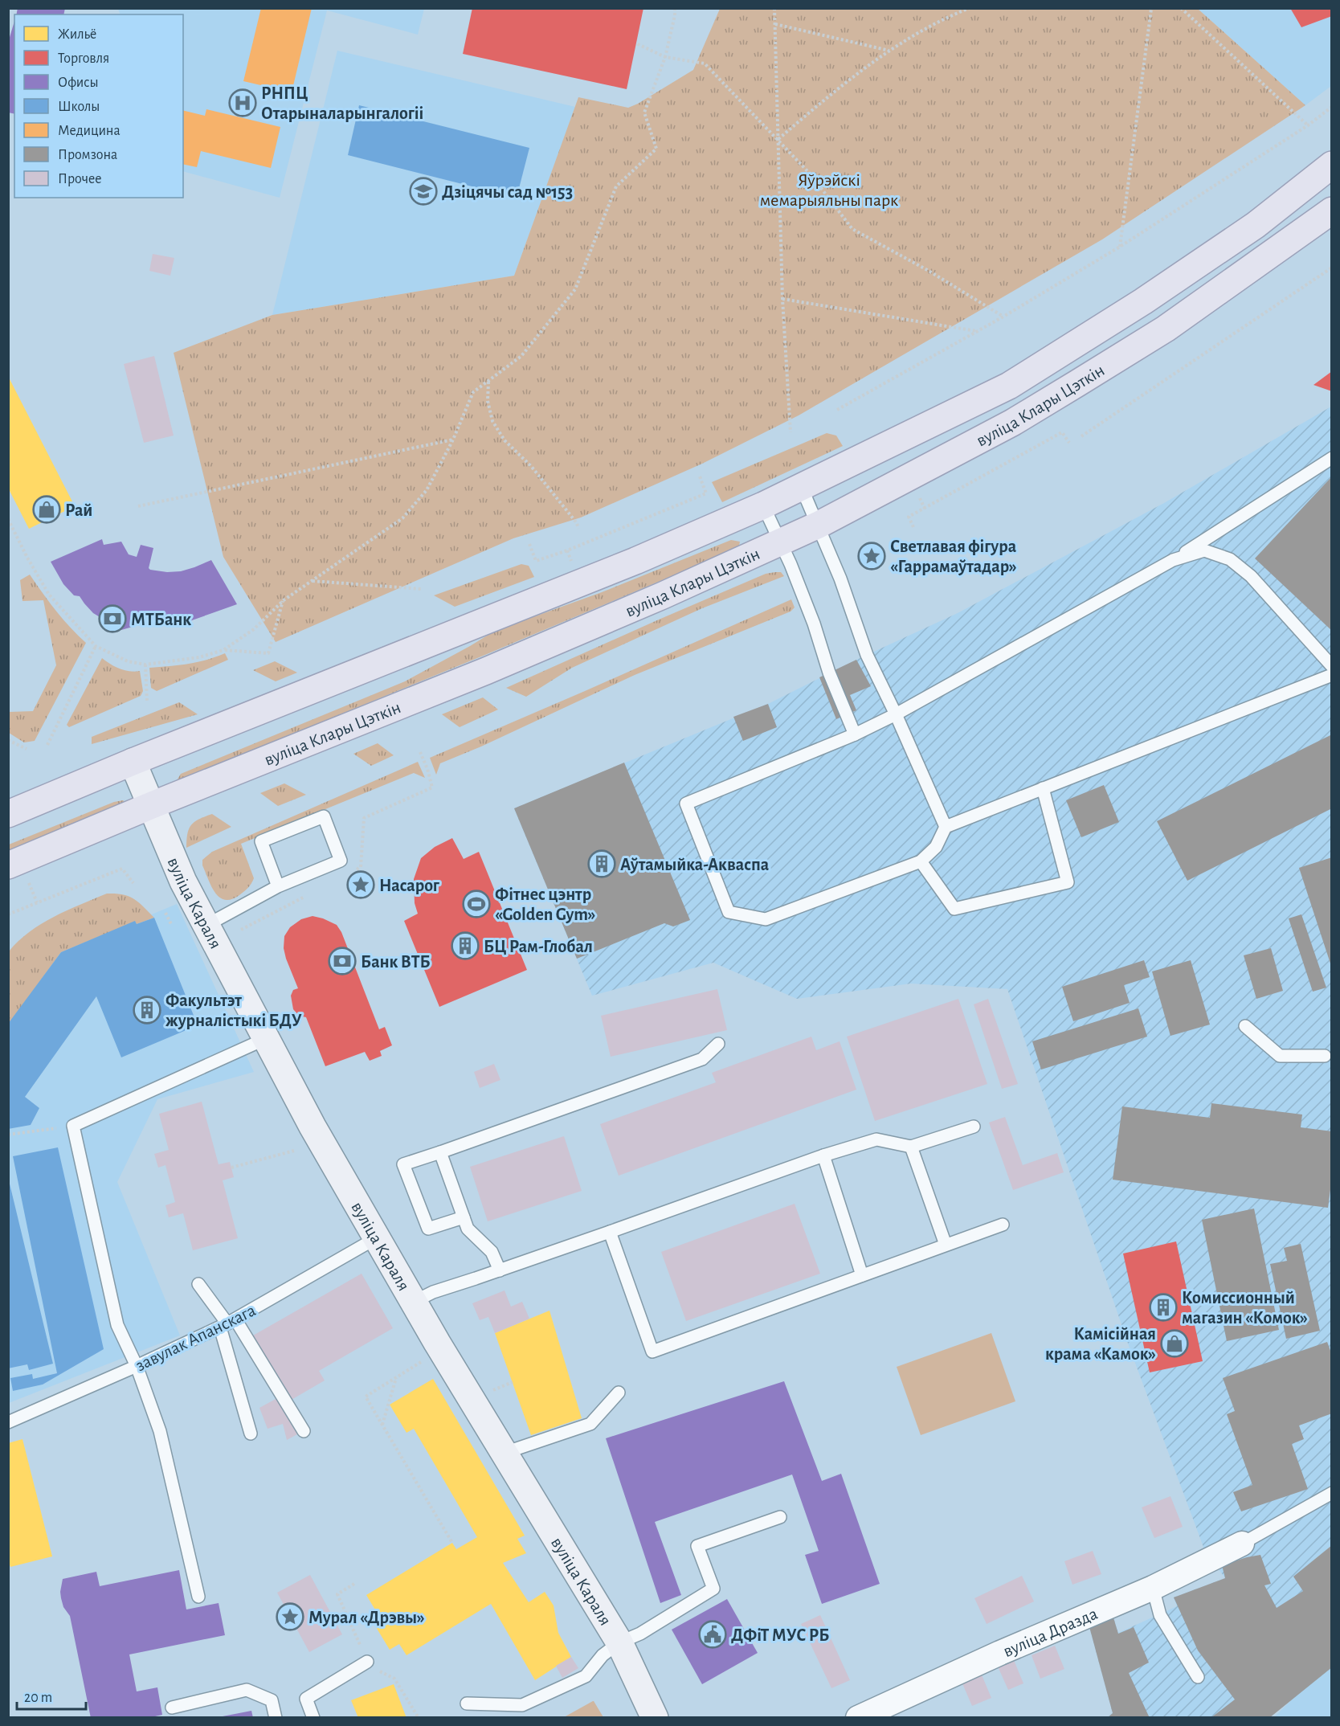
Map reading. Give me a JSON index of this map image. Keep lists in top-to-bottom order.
{
  "streets": {
    "main road": ["вуліца Клары Цэткін"],
    "street": ["вуліца Караля", "вуліца Дразда"],
    "lane": ["завулак Апанскага"]
  },
  "crossings": [
    ["вуліца Клары Цэткін", "вуліца Караля"],
    ["вуліца Караля", "завулак Апанскага"]
  ],
  "parks": ["Яўрэйскі мемарыяльны парк"],
  "places": {
    "hospital": ["РНПЦ Отарыналарынгалогіі"],
    "school or university": ["Дзіцячы сад №153"],
    "shop": ["Рай", "Камісійная крама «Камок»"],
    "place": ["Светлавая фігура «Гаррамаўтадар»", "Насарог", "Мурал «Дрэвы»"],
    "bank": ["МТБанк", "Банк ВТБ"],
    "building": [
      "Аўтамыйка-Акваспа",
      "БЦ Рам-Глобал",
      "Факультэт журналістыкі БДУ",
      "Комиссионный магазин «Комок»"
    ],
    "sports": ["Фітнес цэнтр «Golden Gym»"],
    "public building": ["ДФіТ МУС РБ"]
  },
  "legend": [
    "Жильё",
    "Торговля",
    "Офисы",
    "Школы",
    "Медицина",
    "Промзона",
    "Прочее"
  ],
  "scale_bar": "20 m"
}
